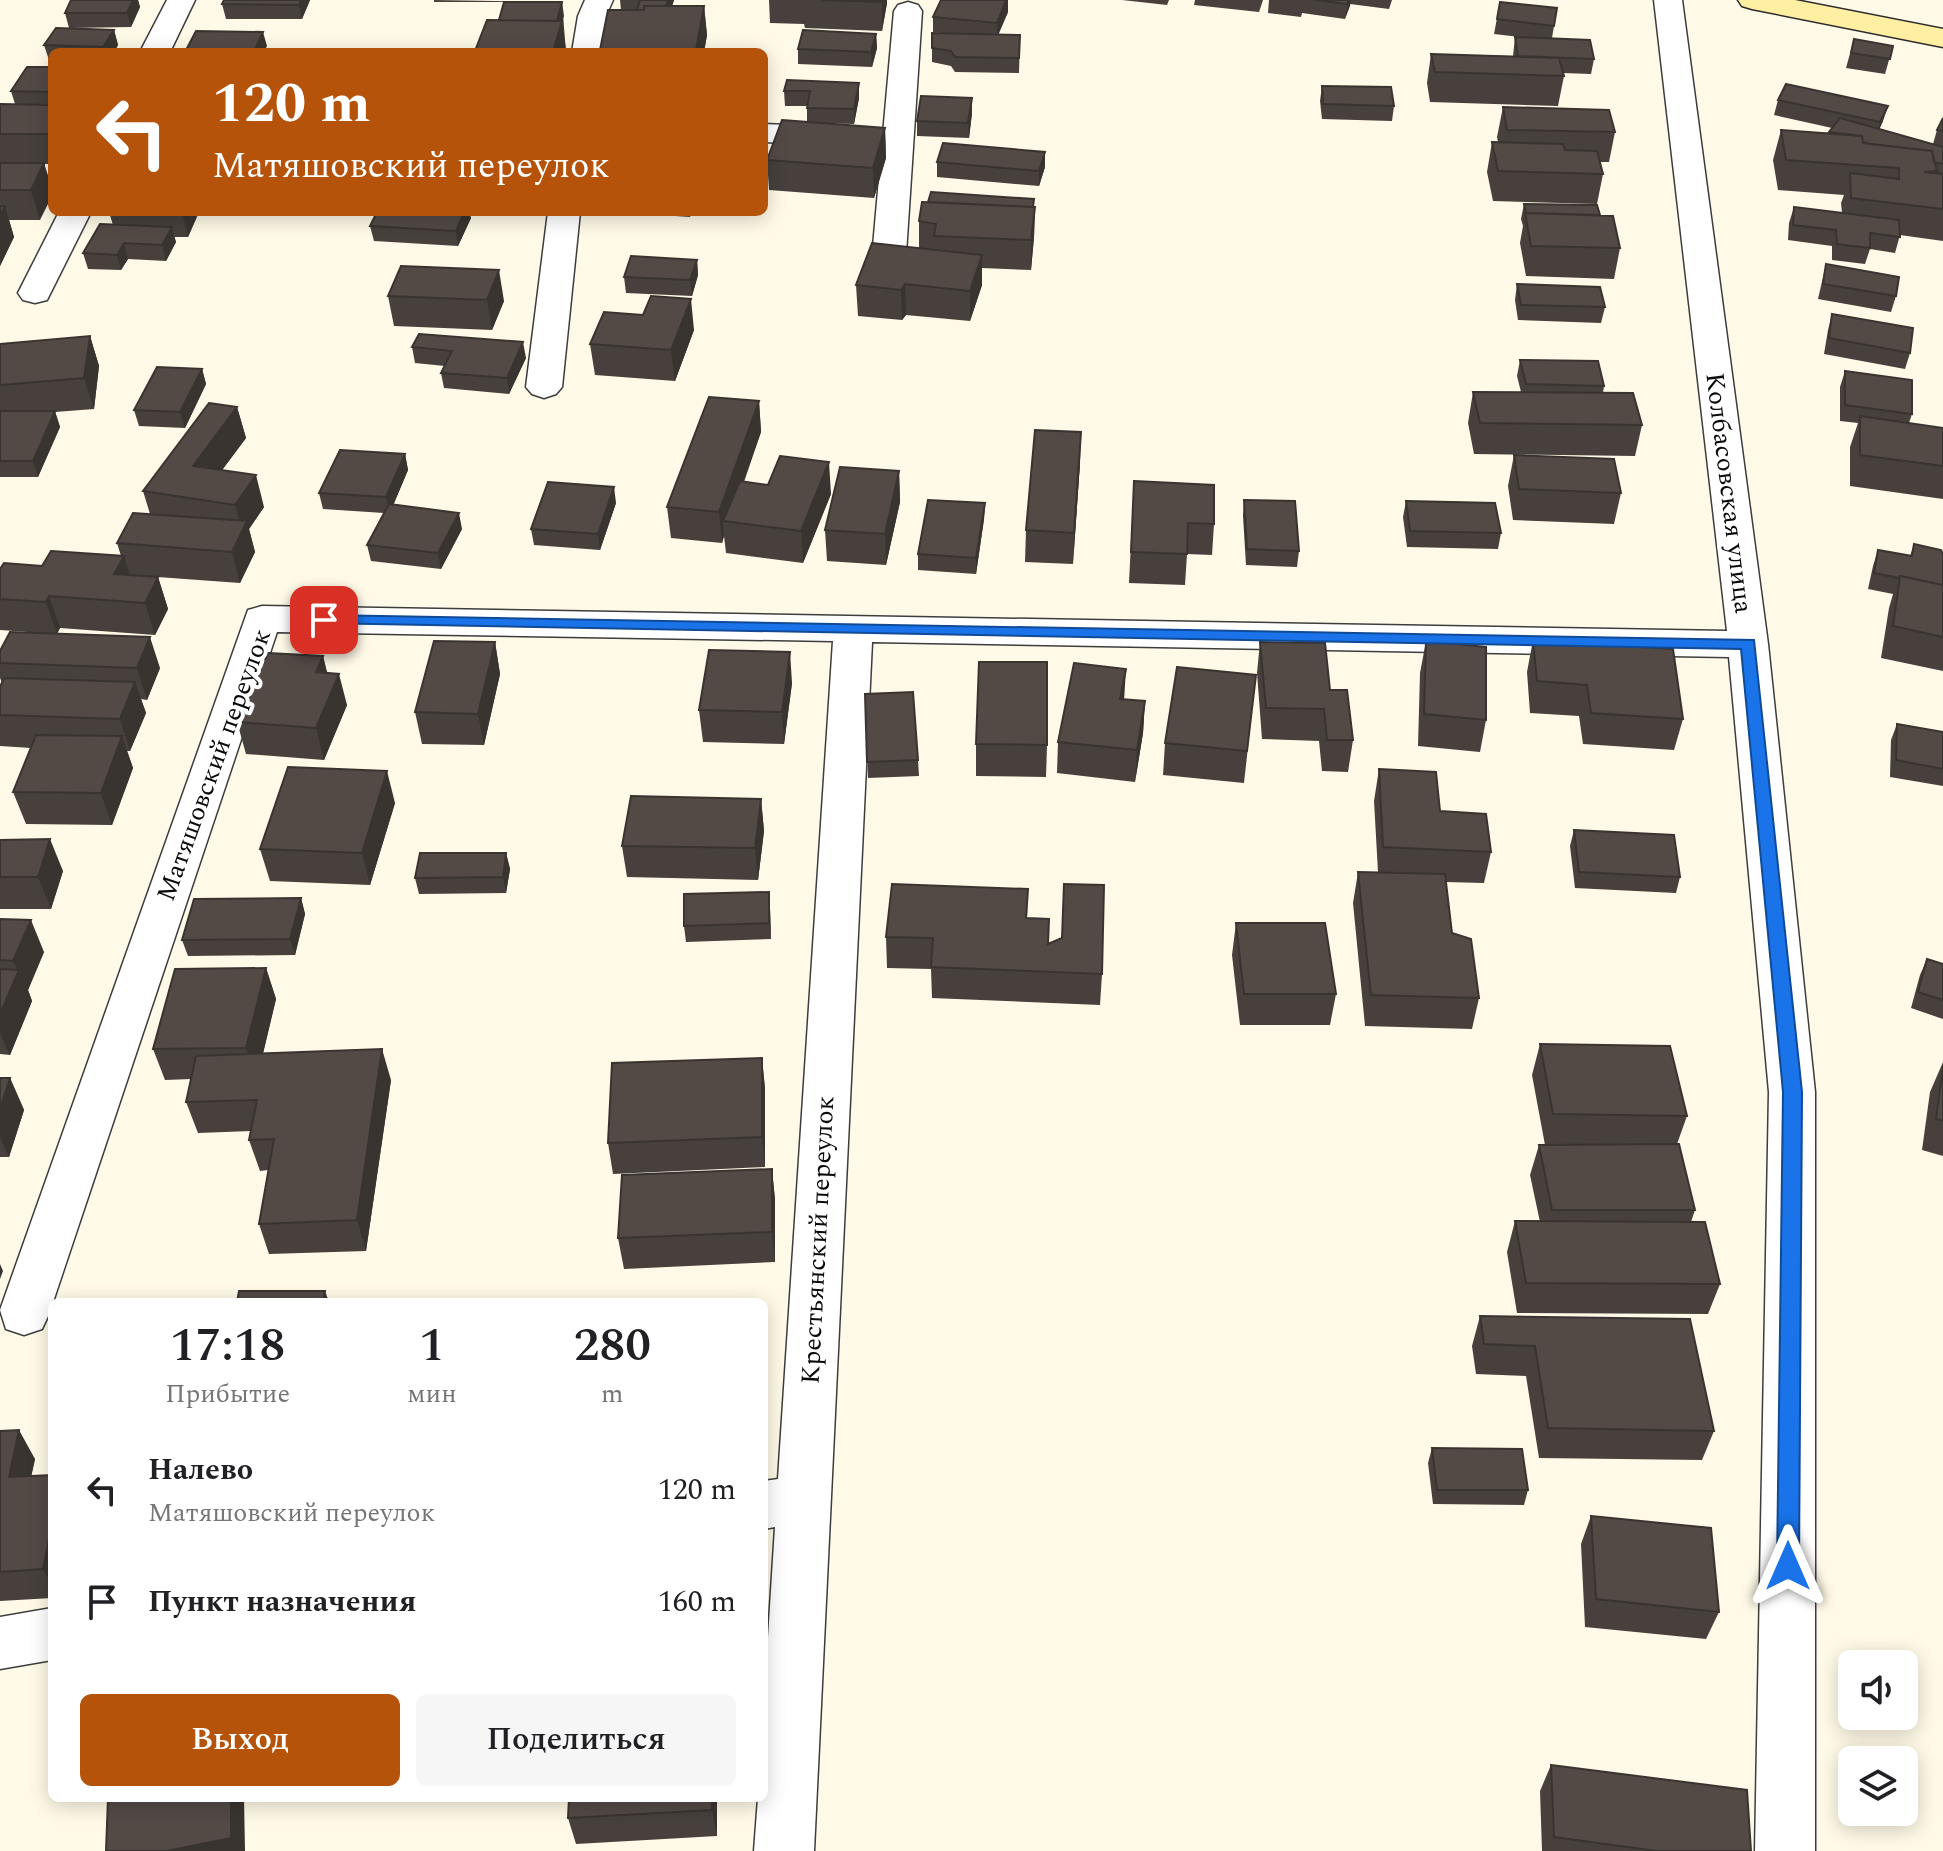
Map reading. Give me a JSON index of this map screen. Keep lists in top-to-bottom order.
{
  "streets": {
    "street": ["Колбасовская улица", "Матяшовский переулок", "Крестьянский переулок"]
  },
  "crossings": [
    ["Колбасовская улица", "Матяшовский переулок"],
    ["Матяшовский переулок", "Крестьянский переулок"]
  ],
  "page": {
    "turn": ["120 m", "Матяшовский переулок"],
    "eta": [
      "17:18",
      "Прибытие",
      "1",
      "мин",
      "280",
      "m"
    ],
    "list": [
      {
        "name": "Налево",
        "note": "Матяшовский переулок",
        "value": "120 m"
      },
      {
        "name": "Пункт назначения",
        "value": "160 m"
      }
    ],
    "buttons": ["Выход", "Поделиться"]
  }
}
